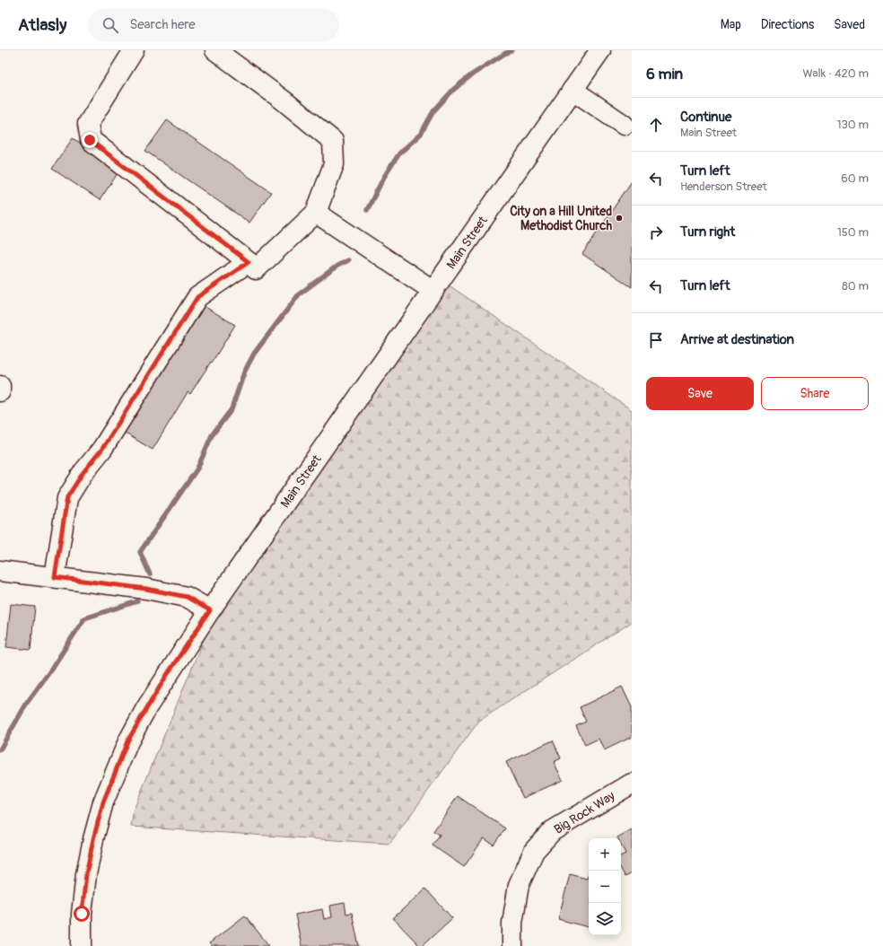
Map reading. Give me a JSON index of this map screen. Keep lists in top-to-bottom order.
{
  "streets": {
    "main road": ["Main Street", "Big Rock Way"]
  },
  "places": ["City on a Hill United Methodist Church"],
  "page": {
    "header": "Atlasly",
    "search": "Search here",
    "nav": ["Map", "Directions", "Saved"],
    "heading": ["6 min", "Walk · 420 m"],
    "list": [
      ["Continue", "Main Street", "130 m"],
      ["Turn left", "Henderson Street", "60 m"],
      ["Turn right", "150 m"],
      ["Turn left", "80 m"],
      "Arrive at destination"
    ],
    "buttons": ["Save", "Share"],
    "map_buttons": ["+", "−"]
  }
}
